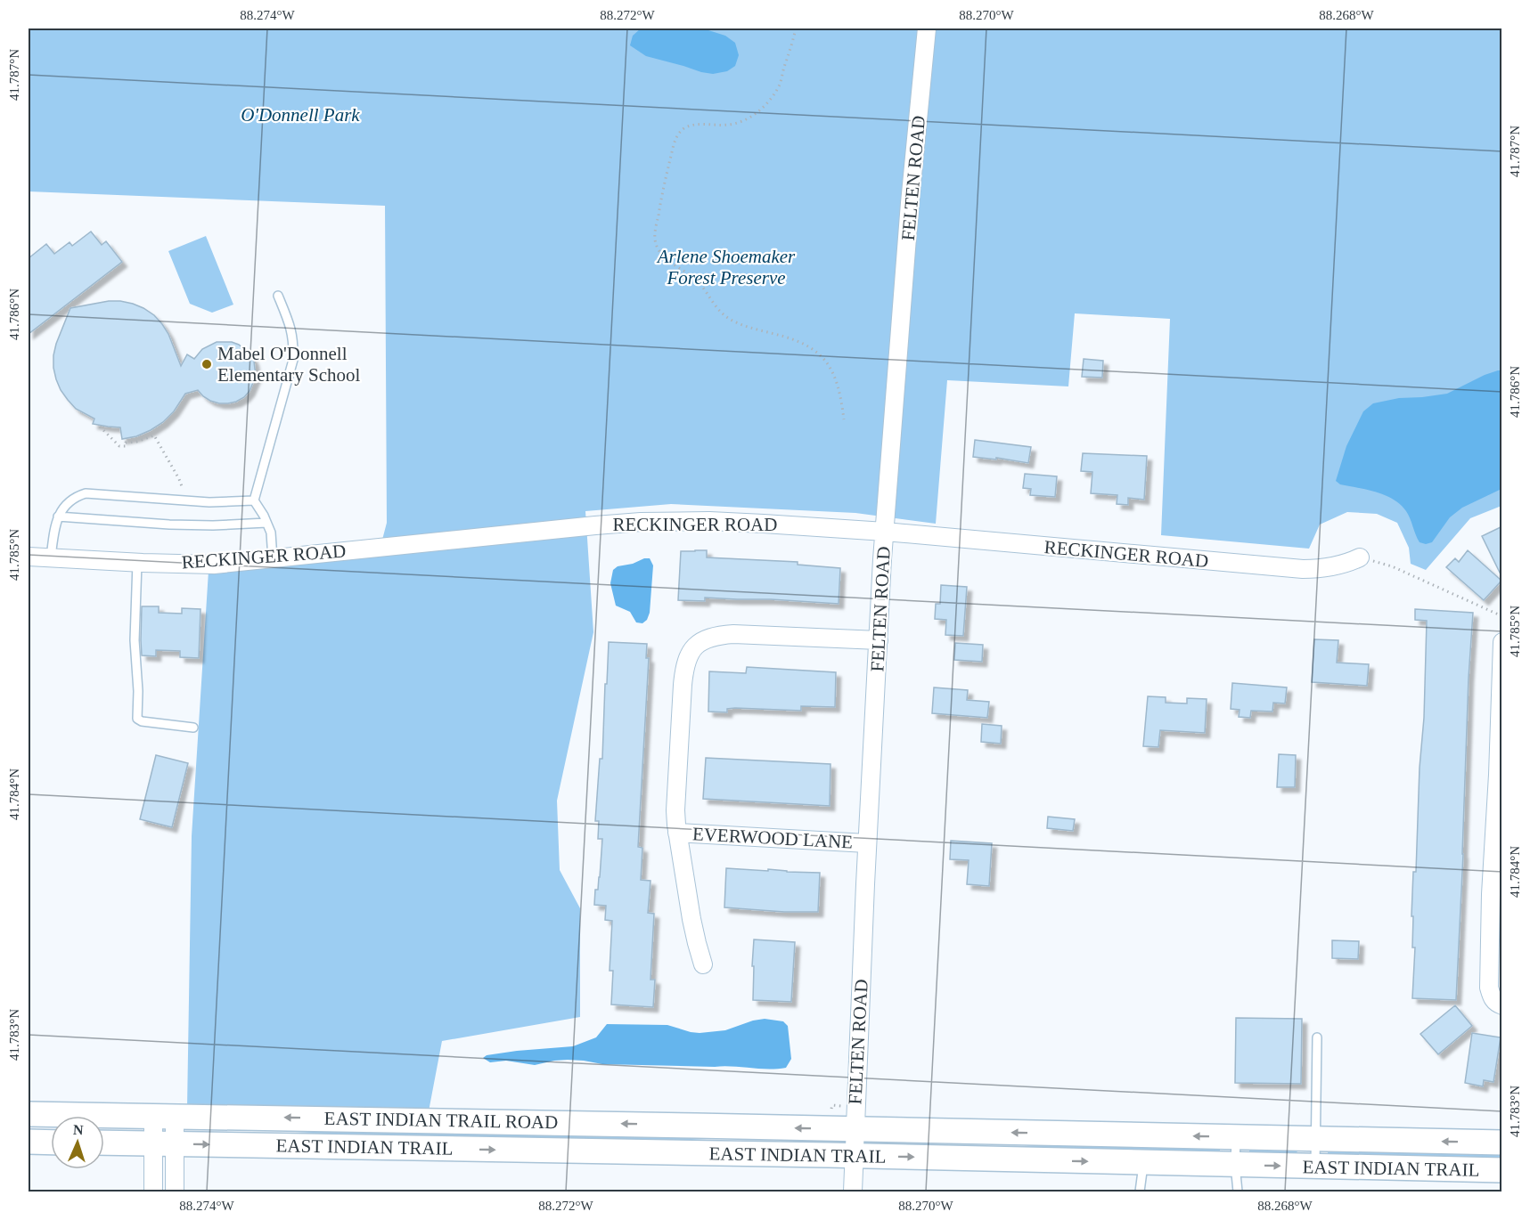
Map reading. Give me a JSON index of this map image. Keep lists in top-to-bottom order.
{
  "streets": {
    "main road": ["EAST INDIAN TRAIL ROAD", "EAST INDIAN TRAIL"],
    "street": ["FELTEN ROAD", "RECKINGER ROAD", "EVERWOOD LANE"]
  },
  "crossings": [
    ["FELTEN ROAD", "RECKINGER ROAD"],
    ["FELTEN ROAD", "EVERWOOD LANE"],
    ["FELTEN ROAD", "EAST INDIAN TRAIL ROAD"],
    ["FELTEN ROAD", "EAST INDIAN TRAIL"],
    ["EAST INDIAN TRAIL ROAD", "EAST INDIAN TRAIL"]
  ],
  "one_way": ["EAST INDIAN TRAIL ROAD"],
  "parks": ["O'Donnell Park", "Arlene Shoemaker Forest Preserve"],
  "places": ["Mabel O'Donnell Elementary School"],
  "north": "top",
  "coordinates": [
    "88.274°W",
    "88.272°W",
    "88.270°W",
    "88.268°W",
    "41.787°N",
    "41.786°N",
    "41.785°N",
    "41.784°N",
    "41.783°N"
  ]
}
